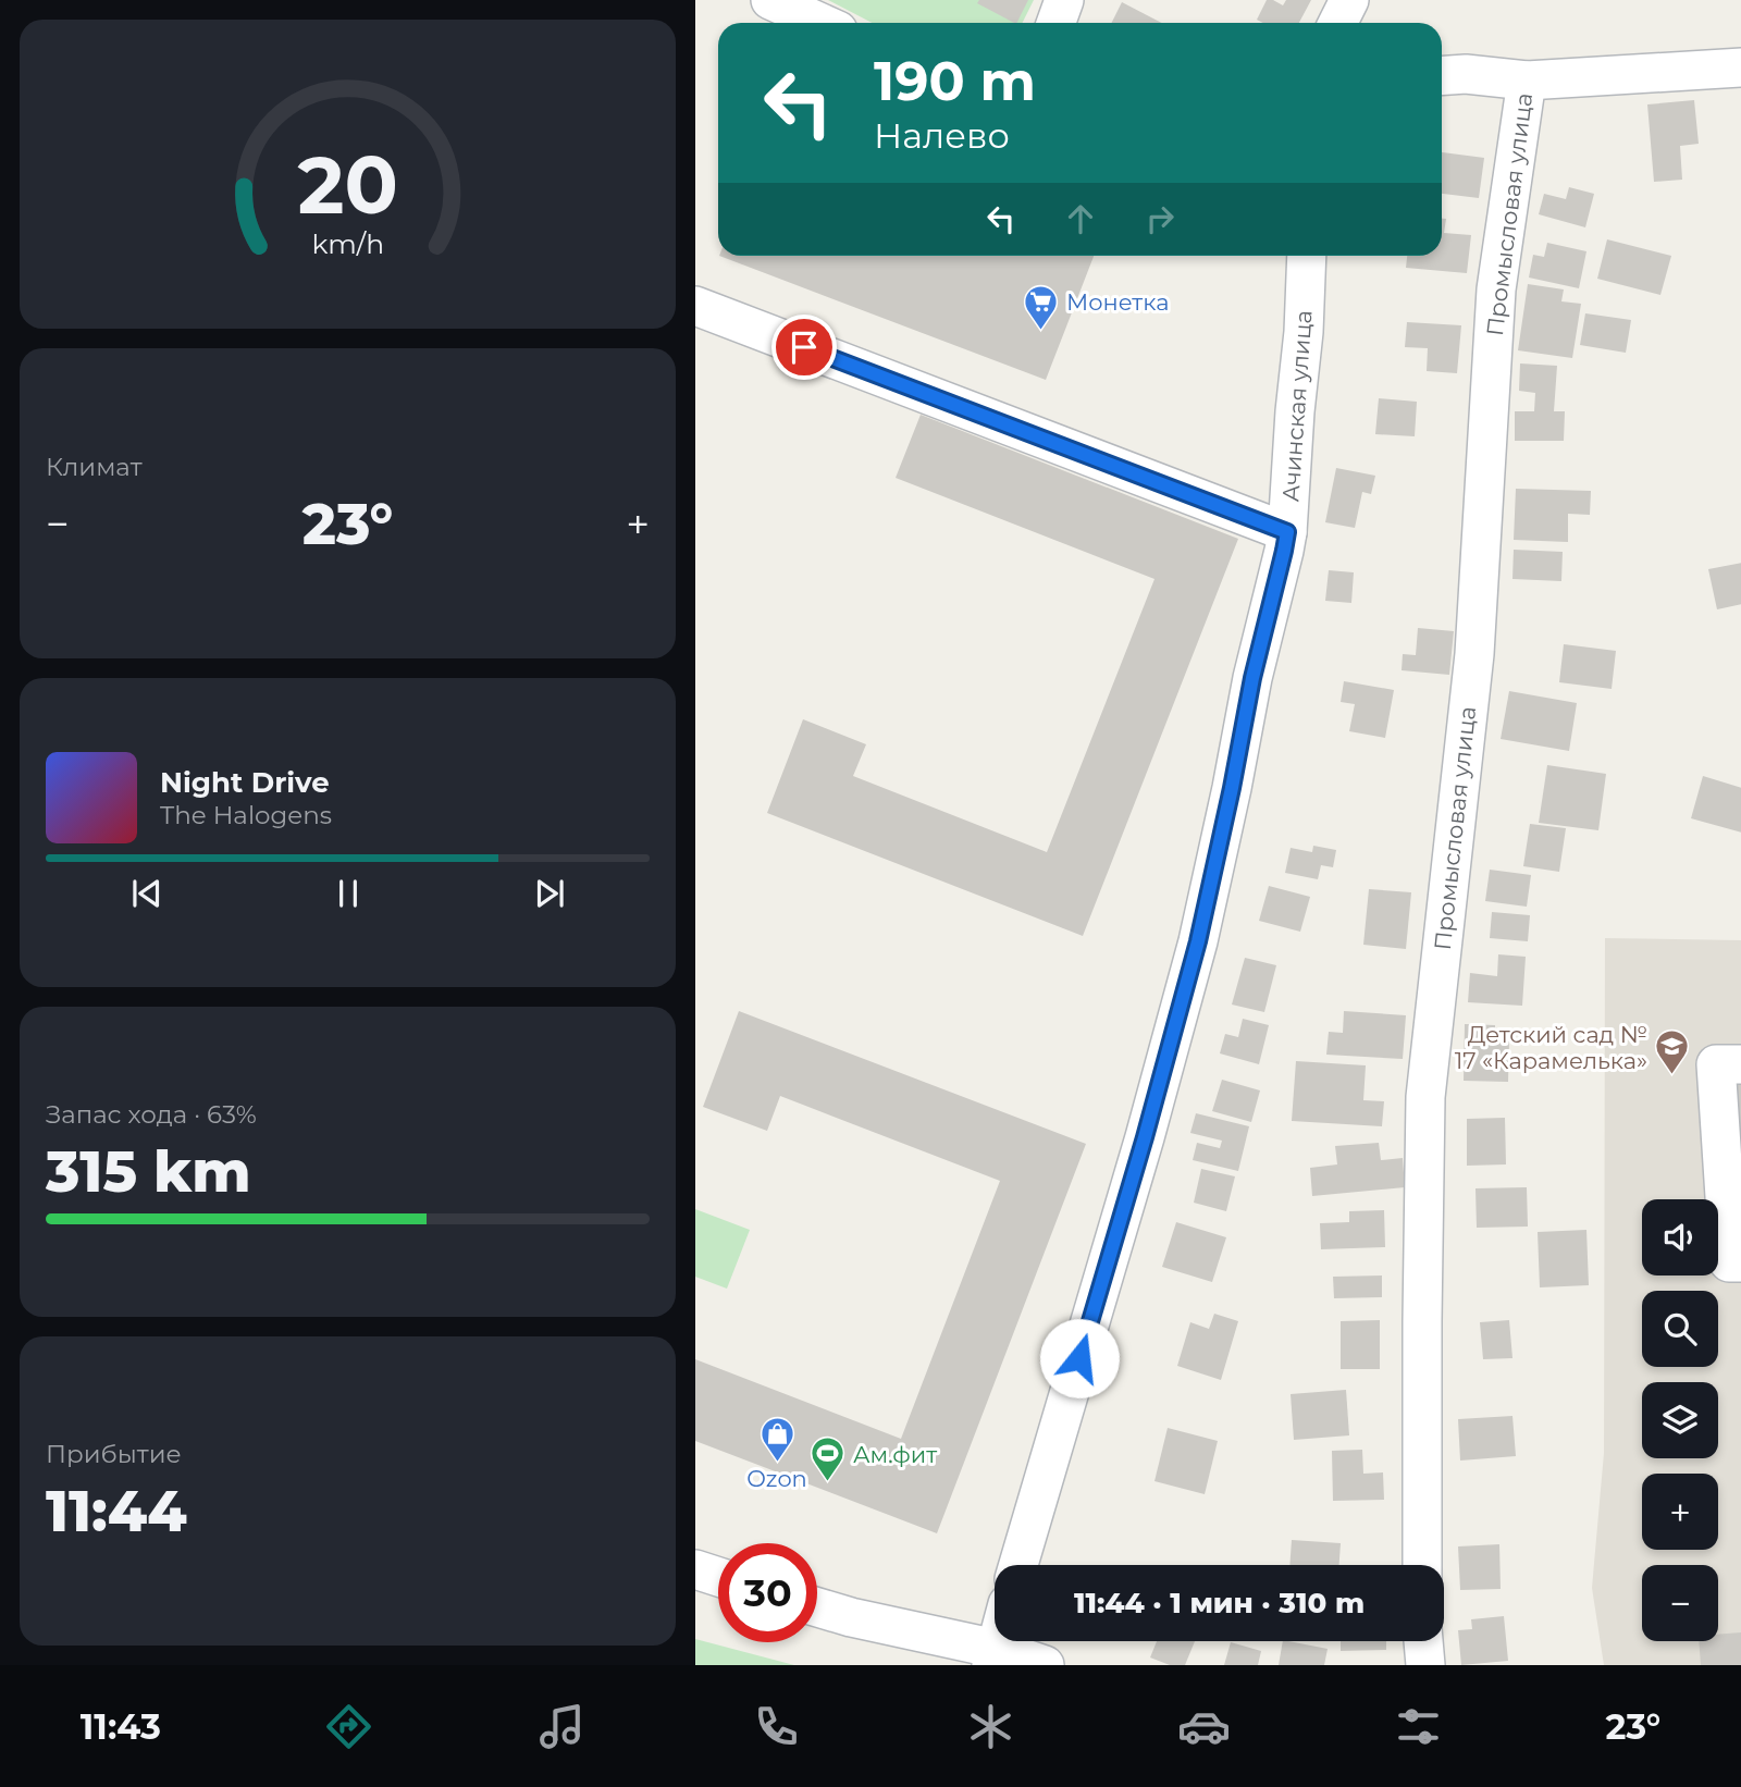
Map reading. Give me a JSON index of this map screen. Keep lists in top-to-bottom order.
{
  "streets": {
    "street": ["Промысловая улица", "Ачинская улица"]
  },
  "places": {
    "supermarket": ["Монетка"],
    "school or university": ["Детский сад № 17 «Карамелька»"],
    "shop": ["Ozon"],
    "sports": ["Ам.фит"]
  },
  "page": {
    "turn": ["190 m", "Налево"],
    "tile": [
      "Климат",
      ["Запас хода · 63%", "315 km"],
      ["Прибытие", "11:44"]
    ],
    "heat": ["−", "23°", "+"],
    "song": ["Night Drive", "The Halogens"],
    "map_buttons": ["+", "−"],
    "limit": "30",
    "trip": "11:44 · 1 мин · 310 m",
    "tabs": ["11:43", "23°"],
    "gauge": ["20", "km/h"]
  }
}
